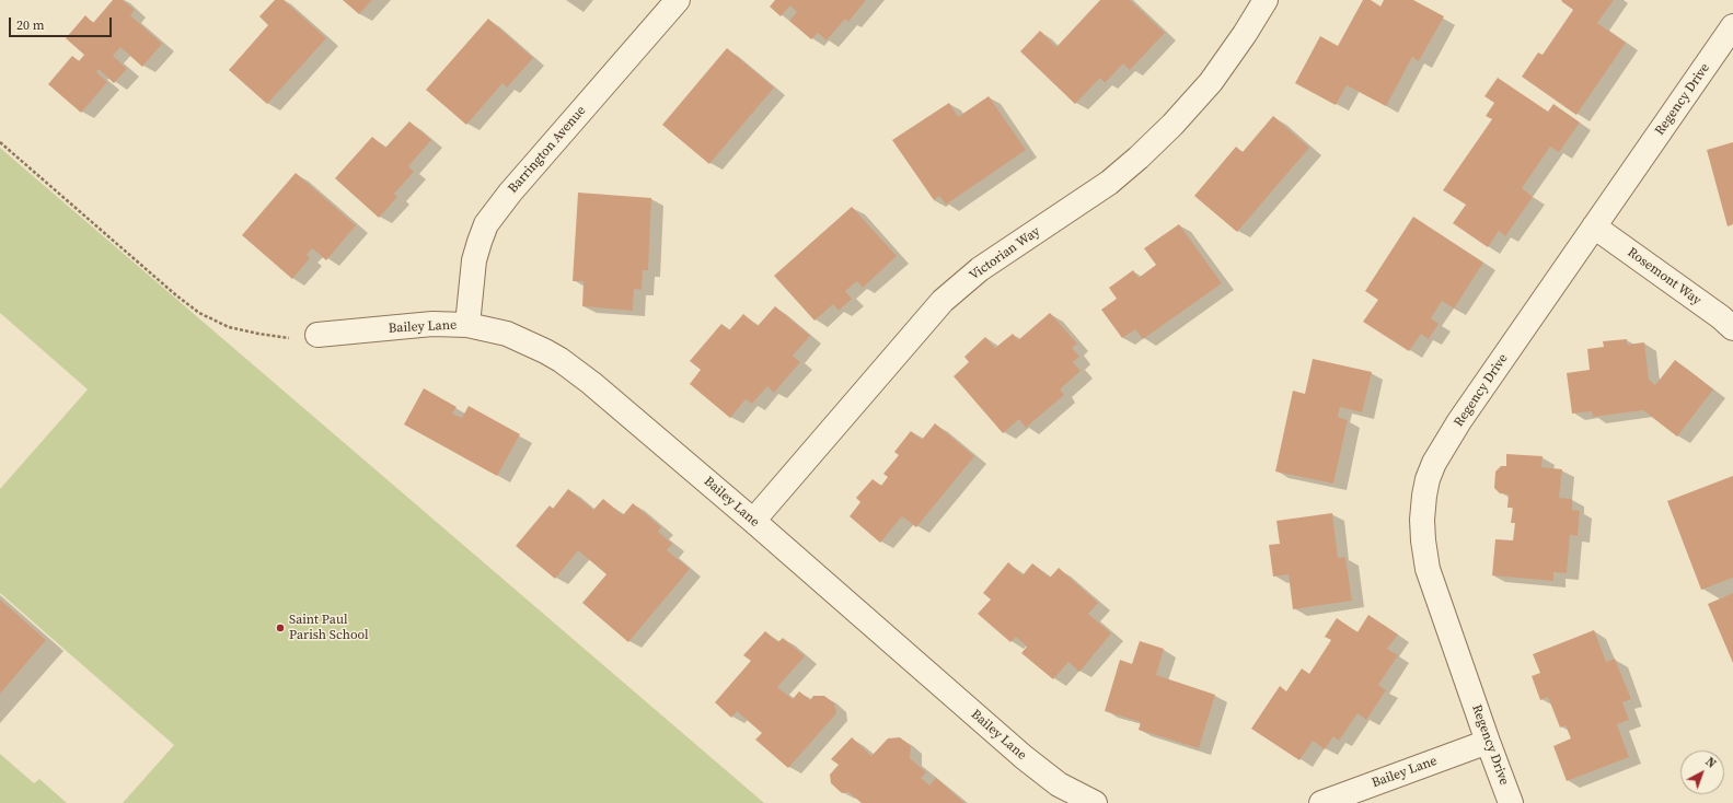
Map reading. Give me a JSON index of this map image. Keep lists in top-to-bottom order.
{
  "streets": {
    "street": [
      "Regency Drive",
      "Barrington Avenue",
      "Victorian Way",
      "Rosemont Way",
      "Bailey Lane"
    ]
  },
  "crossings": [
    ["Regency Drive", "Rosemont Way"],
    ["Regency Drive", "Bailey Lane"],
    ["Barrington Avenue", "Bailey Lane"],
    ["Victorian Way", "Bailey Lane"]
  ],
  "places": ["Saint Paul Parish School"],
  "scale_bar": "20 m",
  "north": "top right"
}
